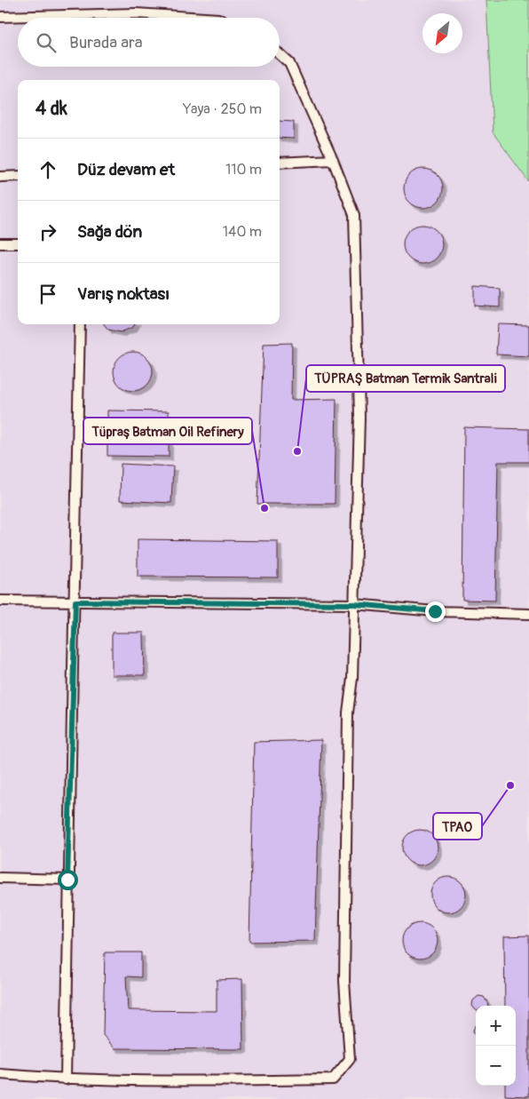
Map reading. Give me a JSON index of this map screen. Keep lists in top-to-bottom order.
{
  "places": ["TÜPRAŞ Batman Termik Santrali", "Tüpraş Batman Oil Refinery", "TPAO"],
  "north": "bottom left",
  "page": {
    "search": "Burada ara",
    "heading": ["4 dk", "Yaya · 250 m"],
    "list": [
      ["Düz devam et", "110 m"],
      ["Sağa dön", "140 m"],
      "Varış noktası"
    ],
    "map_buttons": ["+", "−"]
  }
}
